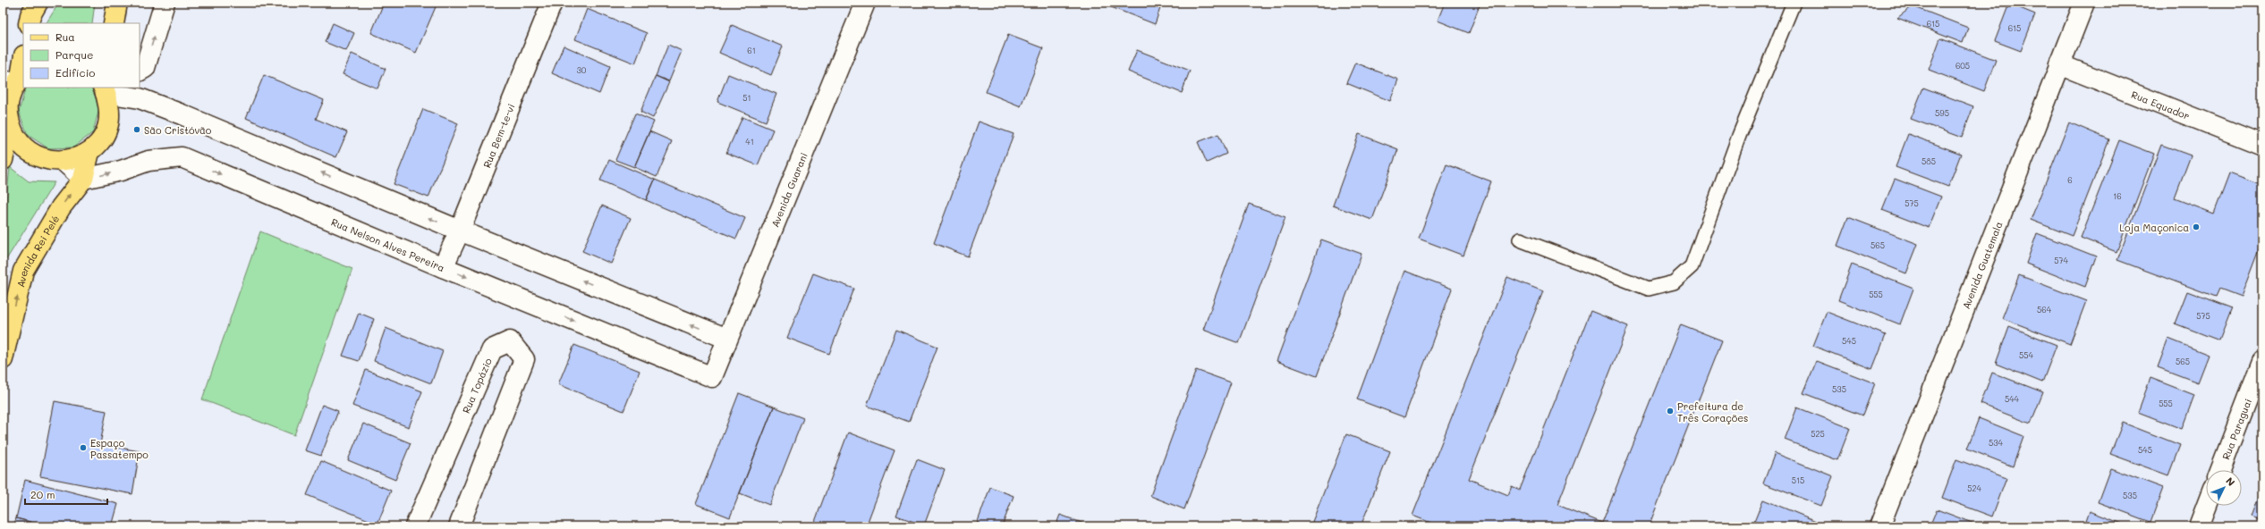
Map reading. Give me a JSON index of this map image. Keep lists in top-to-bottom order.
{
  "streets": {
    "main road": ["Avenida Rei Pelé"],
    "street": [
      "Rua Equador",
      "Rua Bem-te-vi",
      "Avenida Guarani",
      "Rua Nelson Alves Pereira",
      "Avenida Guatemala",
      "Rua Topázio",
      "Rua Paraguai"
    ]
  },
  "crossings": [
    ["Rua Equador", "Avenida Guatemala"],
    ["Rua Bem-te-vi", "Rua Nelson Alves Pereira"],
    ["Avenida Guarani", "Rua Nelson Alves Pereira"],
    ["Rua Nelson Alves Pereira", "Avenida Rei Pelé"]
  ],
  "one_way": ["Avenida Rei Pelé"],
  "places": [
    "São Cristóvão",
    "Loja Maçonica",
    "Prefeitura de Três Corações",
    "Espaço Passatempo"
  ],
  "house_numbers": [
    "615",
    "615",
    "61",
    "605",
    "30",
    "51",
    "595",
    "41",
    "585",
    "6",
    "16",
    "575",
    "565",
    "574",
    "555",
    "564",
    "575",
    "545",
    "554",
    "565",
    "535",
    "544",
    "555",
    "525",
    "534",
    "545",
    "515",
    "524",
    "535"
  ],
  "legend": ["Rua", "Parque", "Edifício"],
  "scale_bar": "20 m",
  "north": "top right"
}
